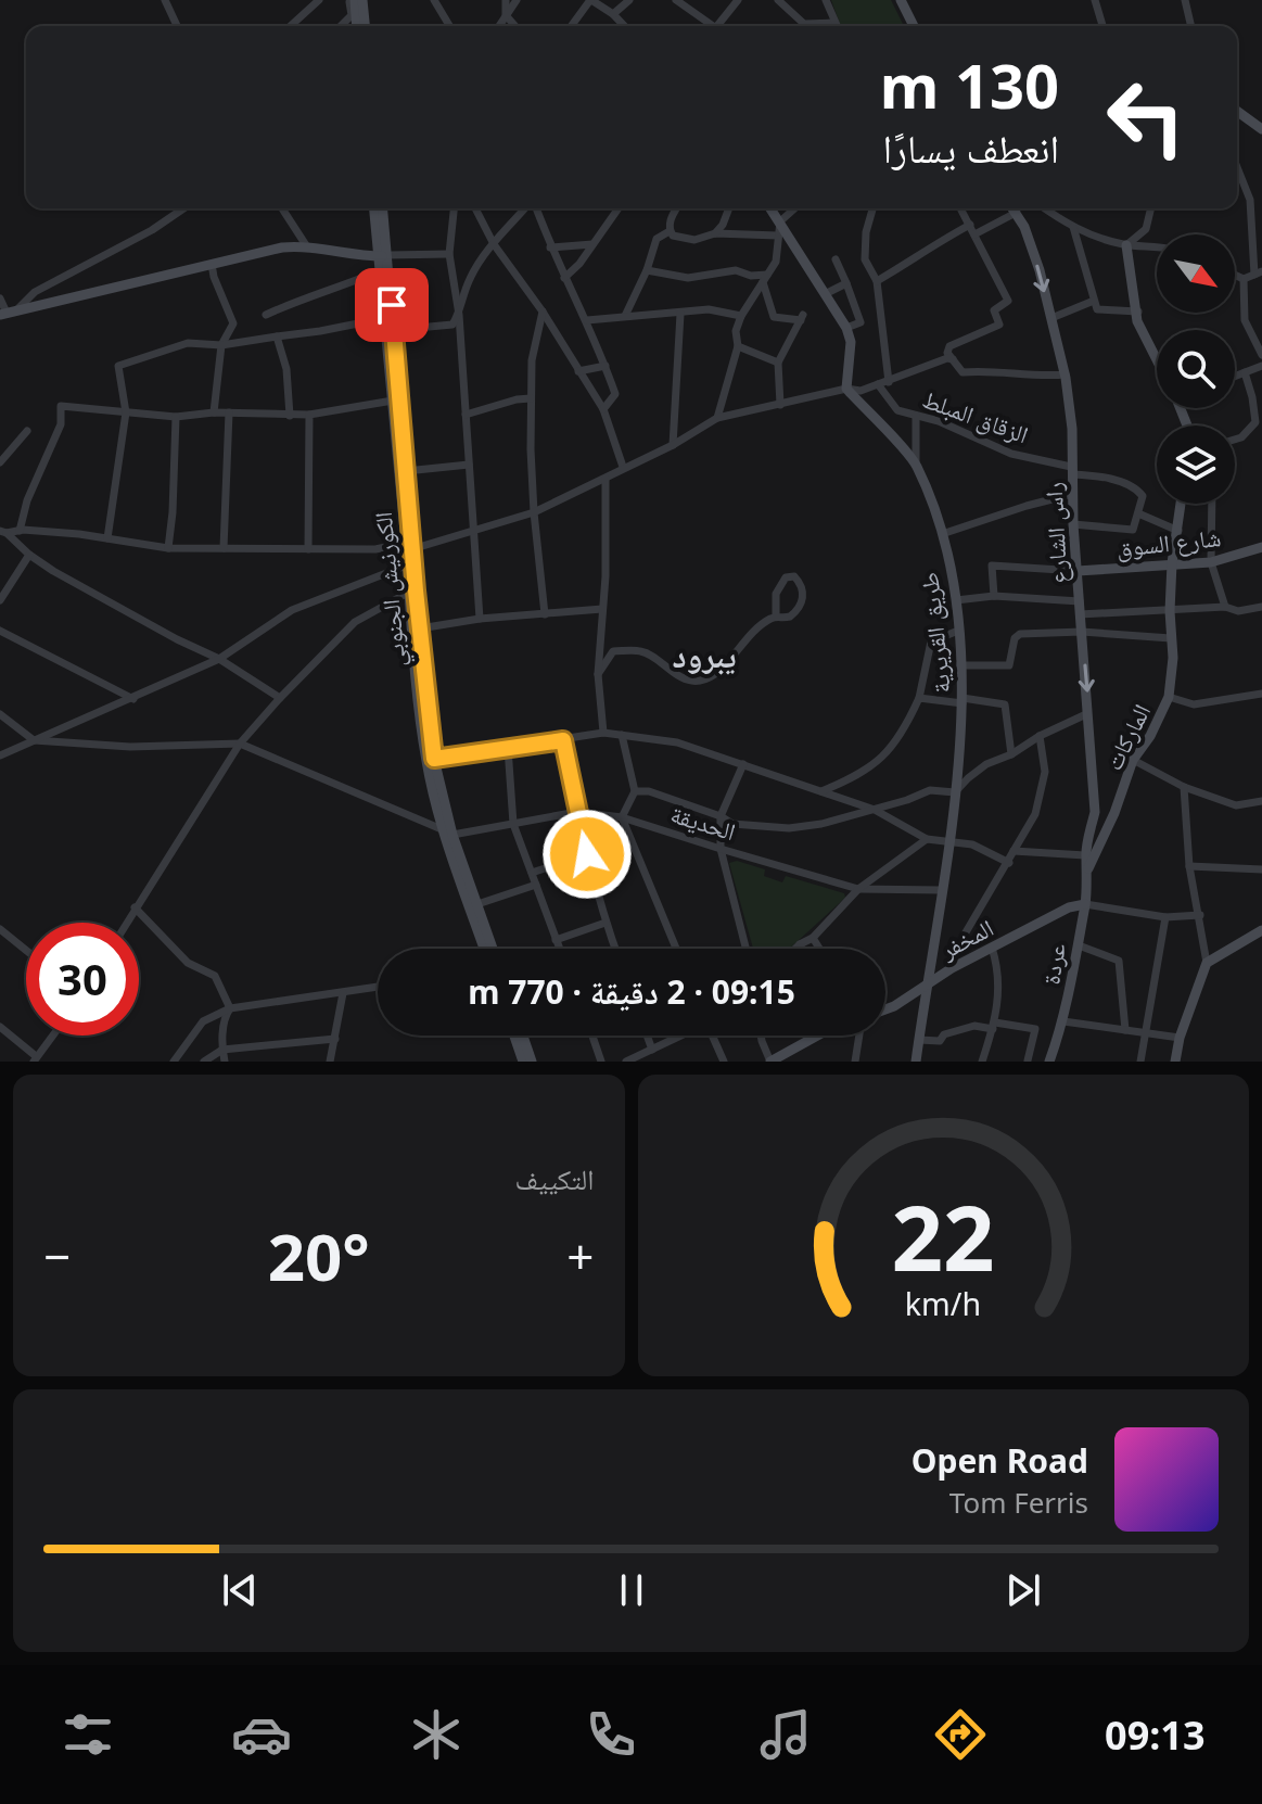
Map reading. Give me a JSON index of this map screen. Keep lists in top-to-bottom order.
{
  "streets": {
    "street": [
      "الزقاق المبلط",
      "راس الشارع",
      "شارع السوق",
      "الكورنيش الجنوبي",
      "طريق القريرية",
      "الماركات",
      "الحديقة",
      "المخفر",
      "عردة"
    ]
  },
  "crossings": [
    ["الزقاق المبلط", "راس الشارع"],
    ["راس الشارع", "شارع السوق"],
    ["راس الشارع", "الماركات"],
    ["راس الشارع", "عردة"],
    ["شارع السوق", "الماركات"],
    ["الكورنيش الجنوبي", "الحديقة"],
    ["طريق القريرية", "الحديقة"],
    ["طريق القريرية", "المخفر"],
    ["الماركات", "عردة"],
    ["المخفر", "عردة"]
  ],
  "districts": ["يبرود"],
  "north": "bottom right",
  "page": {
    "turn": ["130 m", "انعطف يسارًا"],
    "limit": "30",
    "trip": "09:15 · 2 دقيقة · 770 m",
    "tile": "التكييف",
    "heat": ["−", "20°", "+"],
    "song": ["Open Road", "Tom Ferris"],
    "tabs": "09:13",
    "gauge": ["22", "km/h"]
  }
}
